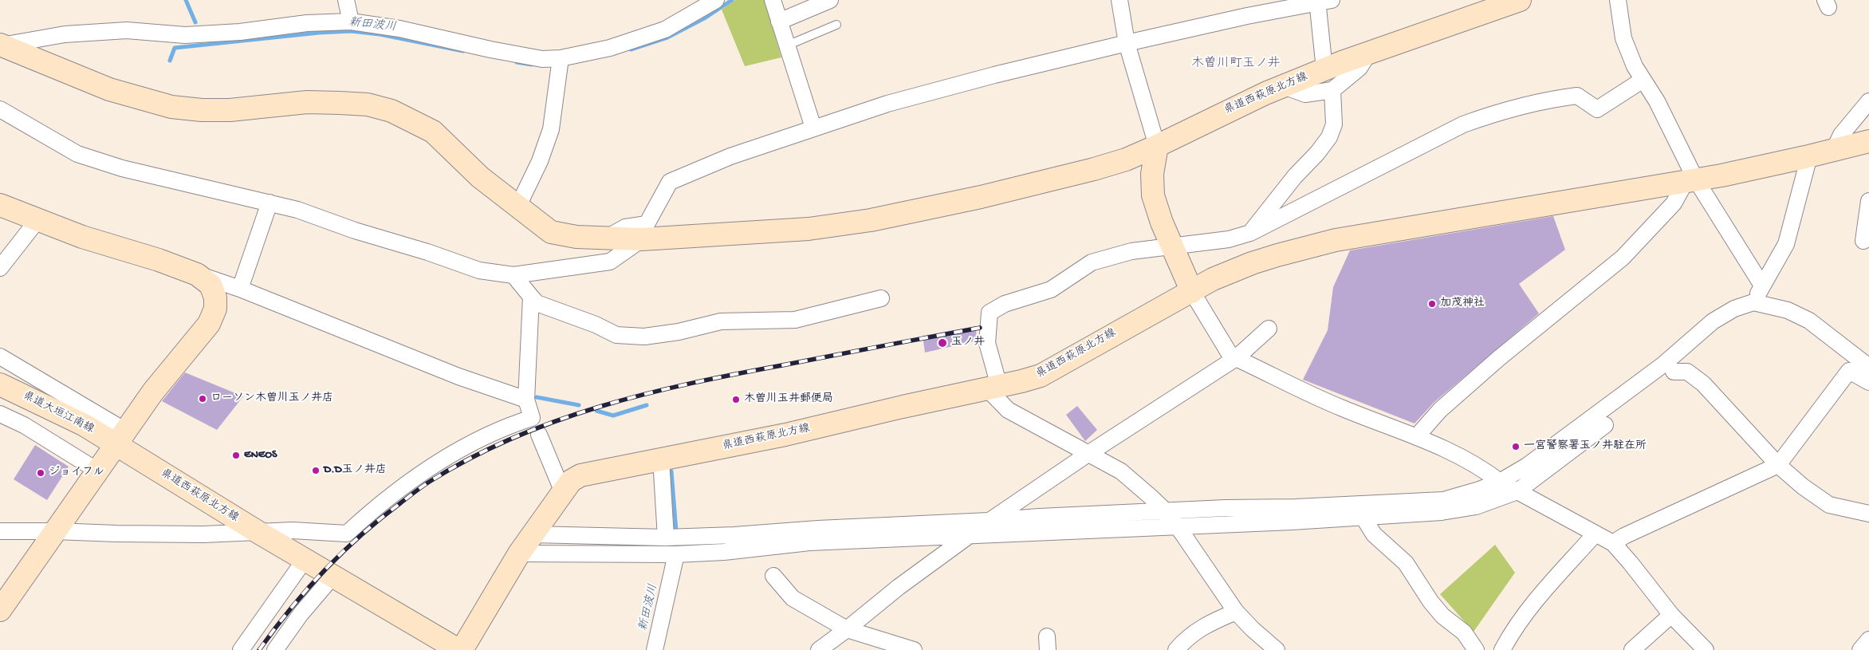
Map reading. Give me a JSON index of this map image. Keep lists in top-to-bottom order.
{
  "streets": {
    "street": ["県道西萩原北方線", "県道大垣江南線"]
  },
  "crossings": [
    ["県道西萩原北方線", "県道大垣江南線"]
  ],
  "districts": ["木曽川町玉ノ井"],
  "water": ["新田波川"],
  "places": [
    "加茂神社",
    "玉ノ井",
    "ローソン木曽川玉ノ井店",
    "木曽川玉井郵便局",
    "一宮警察署玉ノ井駐在所",
    "ENEOS",
    "D.D玉ノ井店",
    "ジョイフル"
  ]
}
